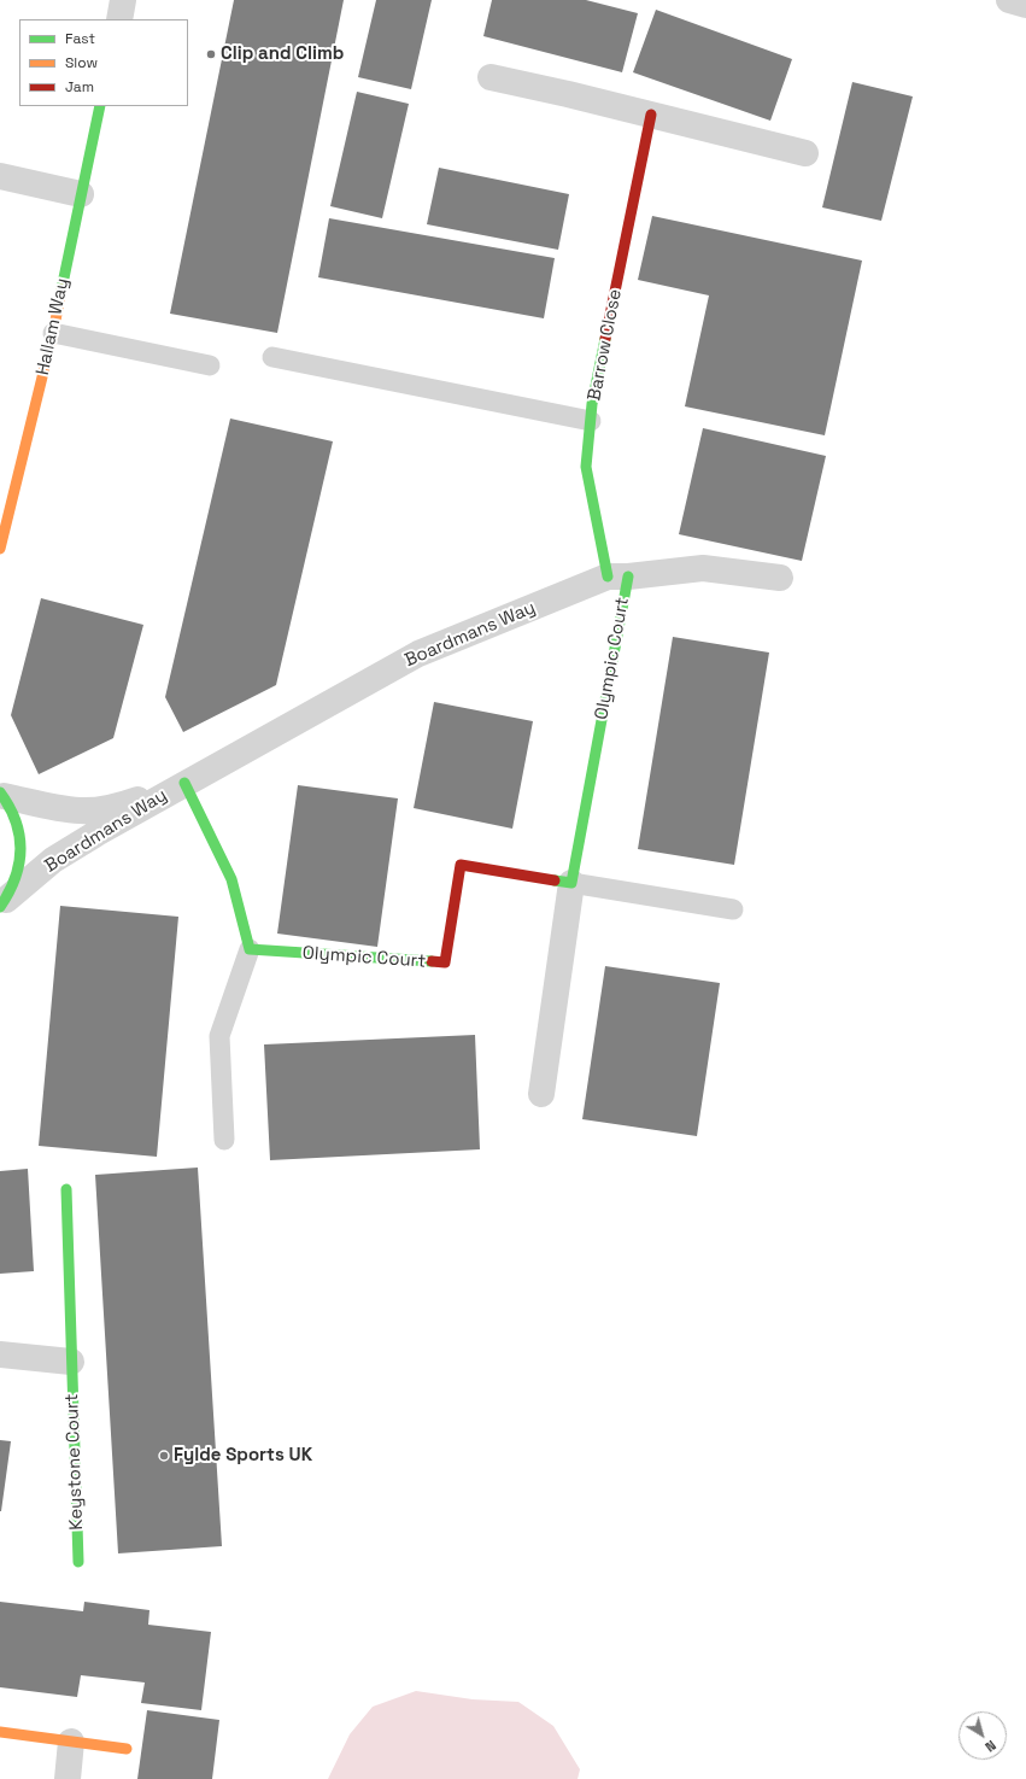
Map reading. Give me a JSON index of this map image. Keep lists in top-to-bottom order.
{
  "streets": {
    "street": [
      "Hallam Way",
      "Barrow Close",
      "Boardmans Way",
      "Olympic Court",
      "Keystone Court"
    ]
  },
  "crossings": [
    ["Barrow Close", "Boardmans Way"],
    ["Barrow Close", "Olympic Court"],
    ["Boardmans Way", "Olympic Court"]
  ],
  "places": ["Clip and Climb", "Fylde Sports UK"],
  "legend": ["Fast", "Slow", "Jam"],
  "north": "bottom right"
}
